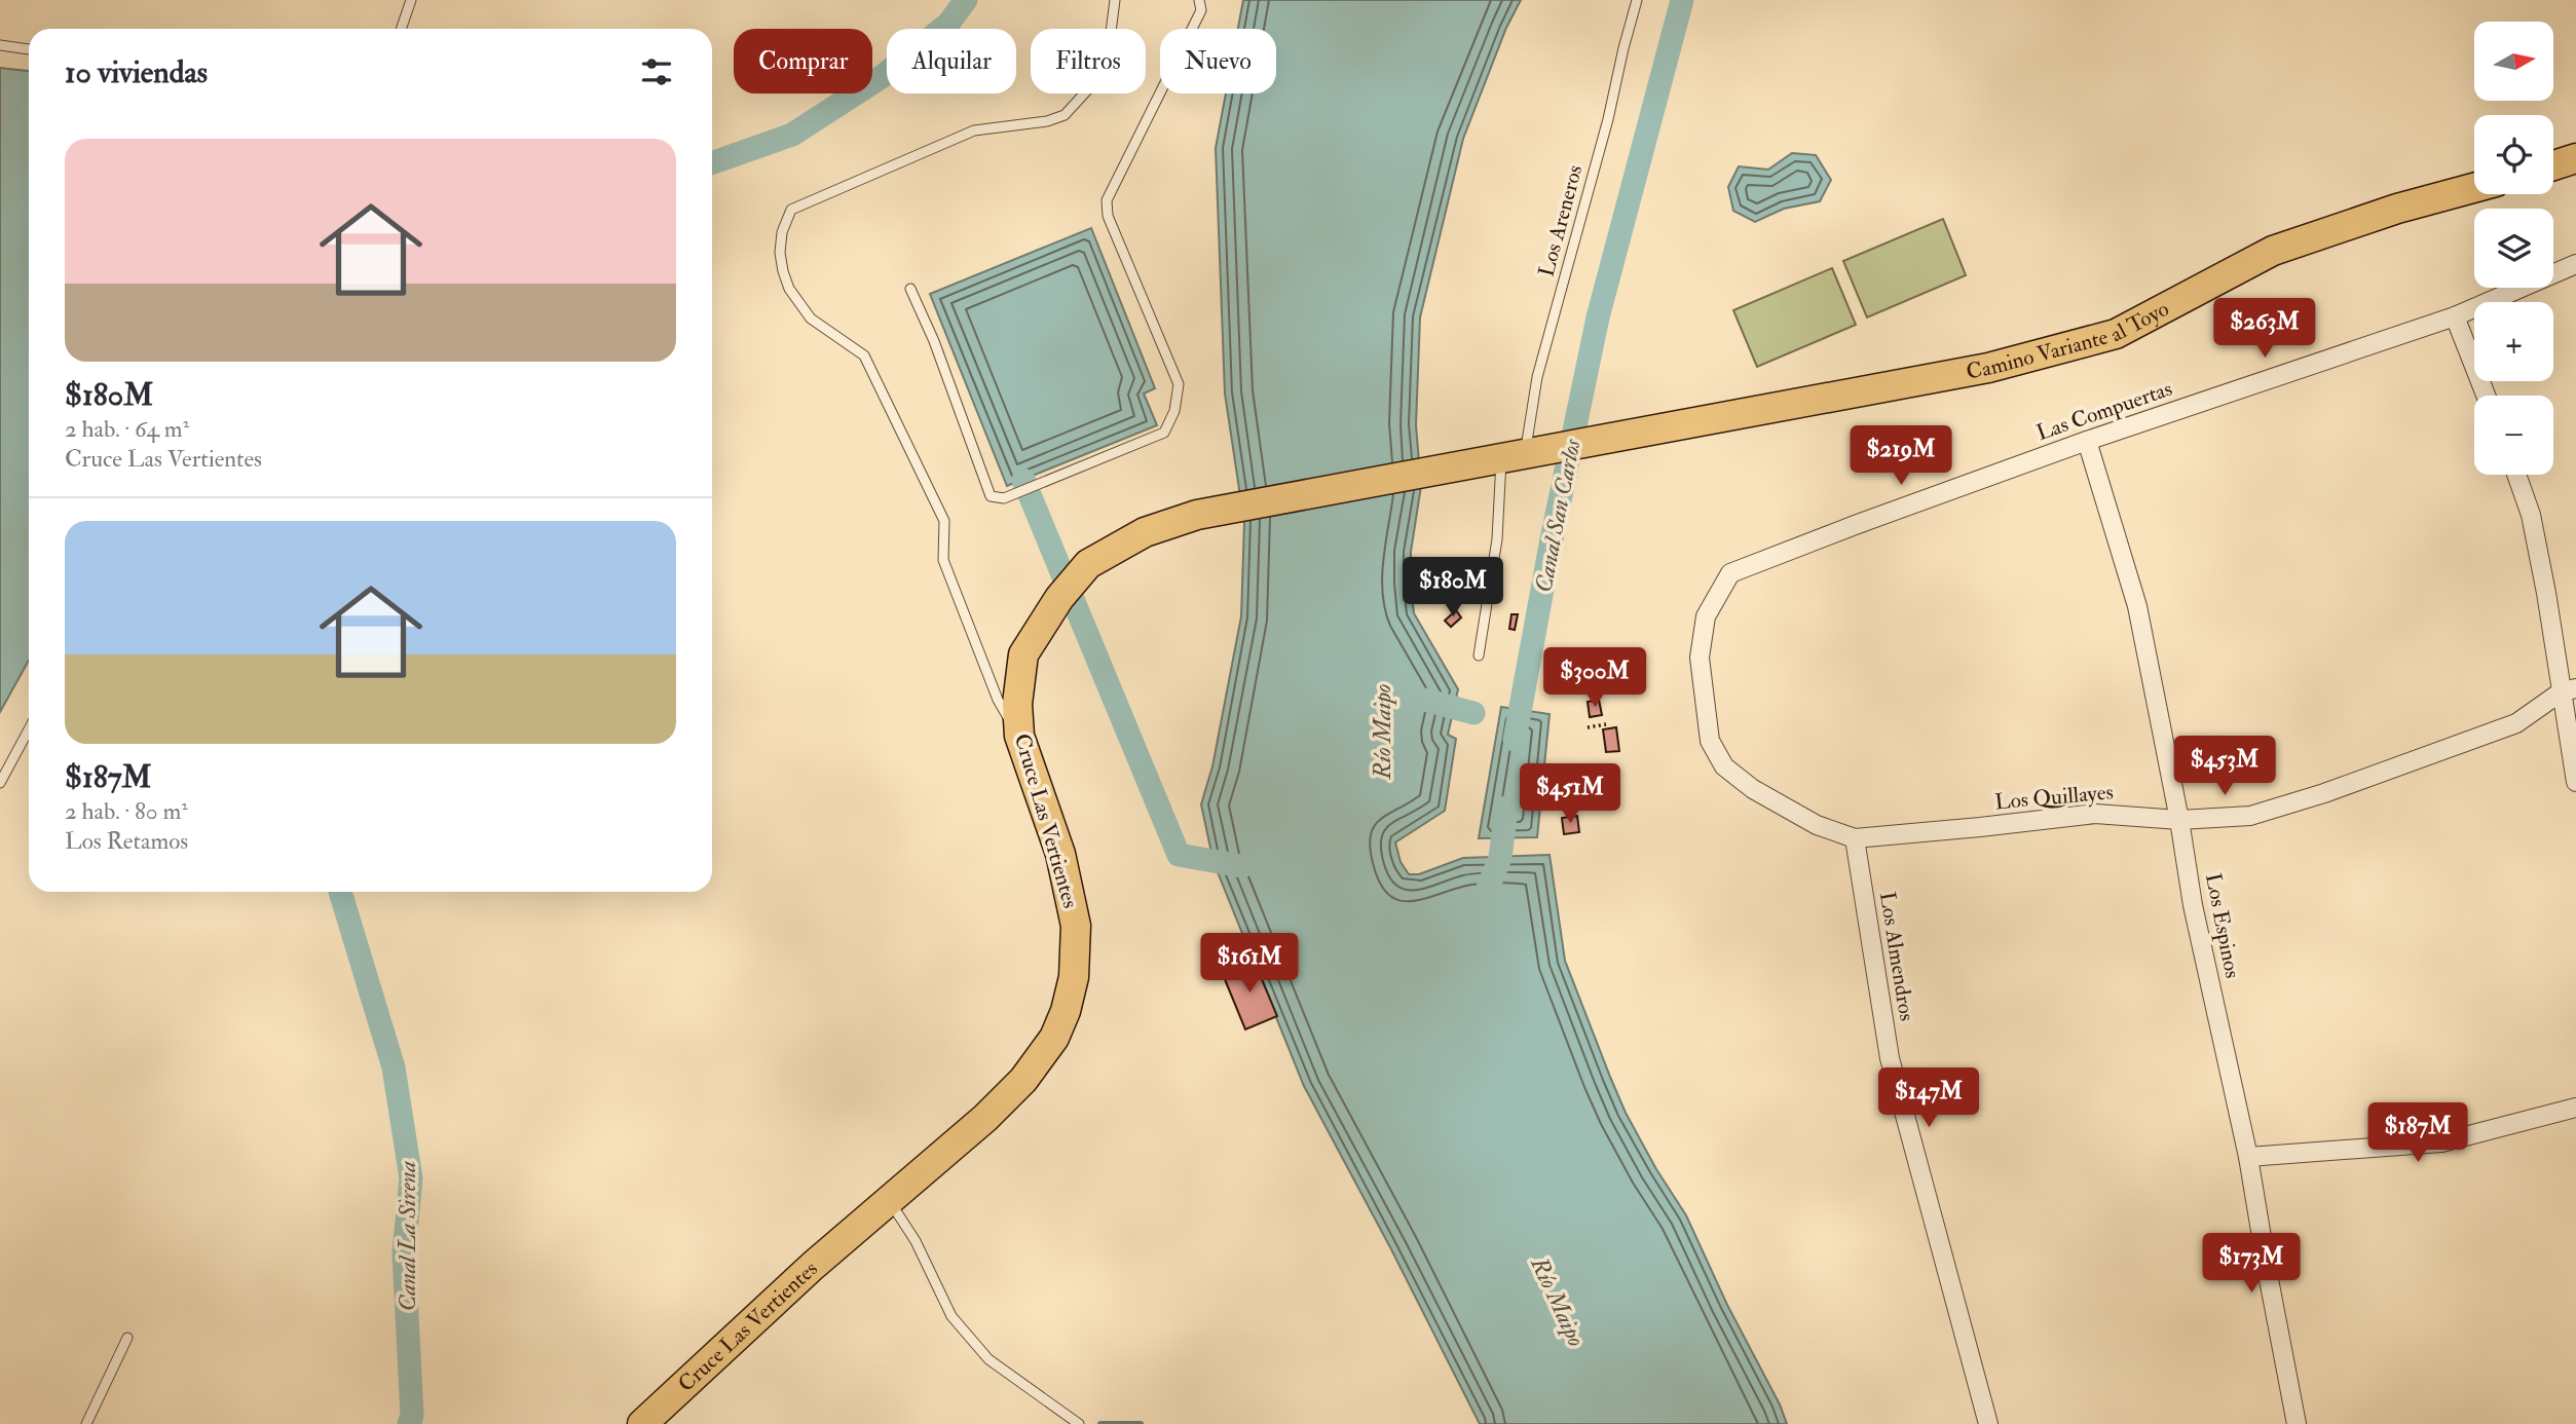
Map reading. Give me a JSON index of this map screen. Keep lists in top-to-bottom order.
{
  "streets": {
    "main road": ["Camino Variante al Toyo", "Cruce Las Vertientes"],
    "street": [
      "Las Compuertas",
      "Los Quillayes",
      "Los Espinos",
      "Los Almendros"
    ],
    "lane": ["Los Areneros"]
  },
  "crossings": [
    ["Los Areneros", "Cruce Las Vertientes"],
    ["Camino Variante al Toyo", "Cruce Las Vertientes"],
    ["Las Compuertas", "Los Quillayes"],
    ["Las Compuertas", "Los Espinos"],
    ["Las Compuertas", "Los Almendros"],
    ["Los Quillayes", "Los Espinos"],
    ["Los Quillayes", "Los Almendros"]
  ],
  "water": ["Canal San Carlos", "Río Maipo", "Canal La Sirena"],
  "north": "right",
  "page": {
    "map_buttons": ["+", "−"],
    "chip": [
      "Comprar",
      "Alquilar",
      "Filtros",
      "Nuevo"
    ],
    "heading": "10 viviendas",
    "list": [
      {
        "name": "$180M",
        "note": "2 hab. · 64 m² · Cruce Las Vertientes"
      },
      {
        "name": "$187M",
        "note": "2 hab. · 80 m² · Los Retamos"
      }
    ],
    "price": [
      "$263M",
      "$219M",
      "$180M",
      "$300M",
      "$453M",
      "$451M",
      "$161M",
      "$147M",
      "$187M",
      "$173M"
    ]
  }
}
